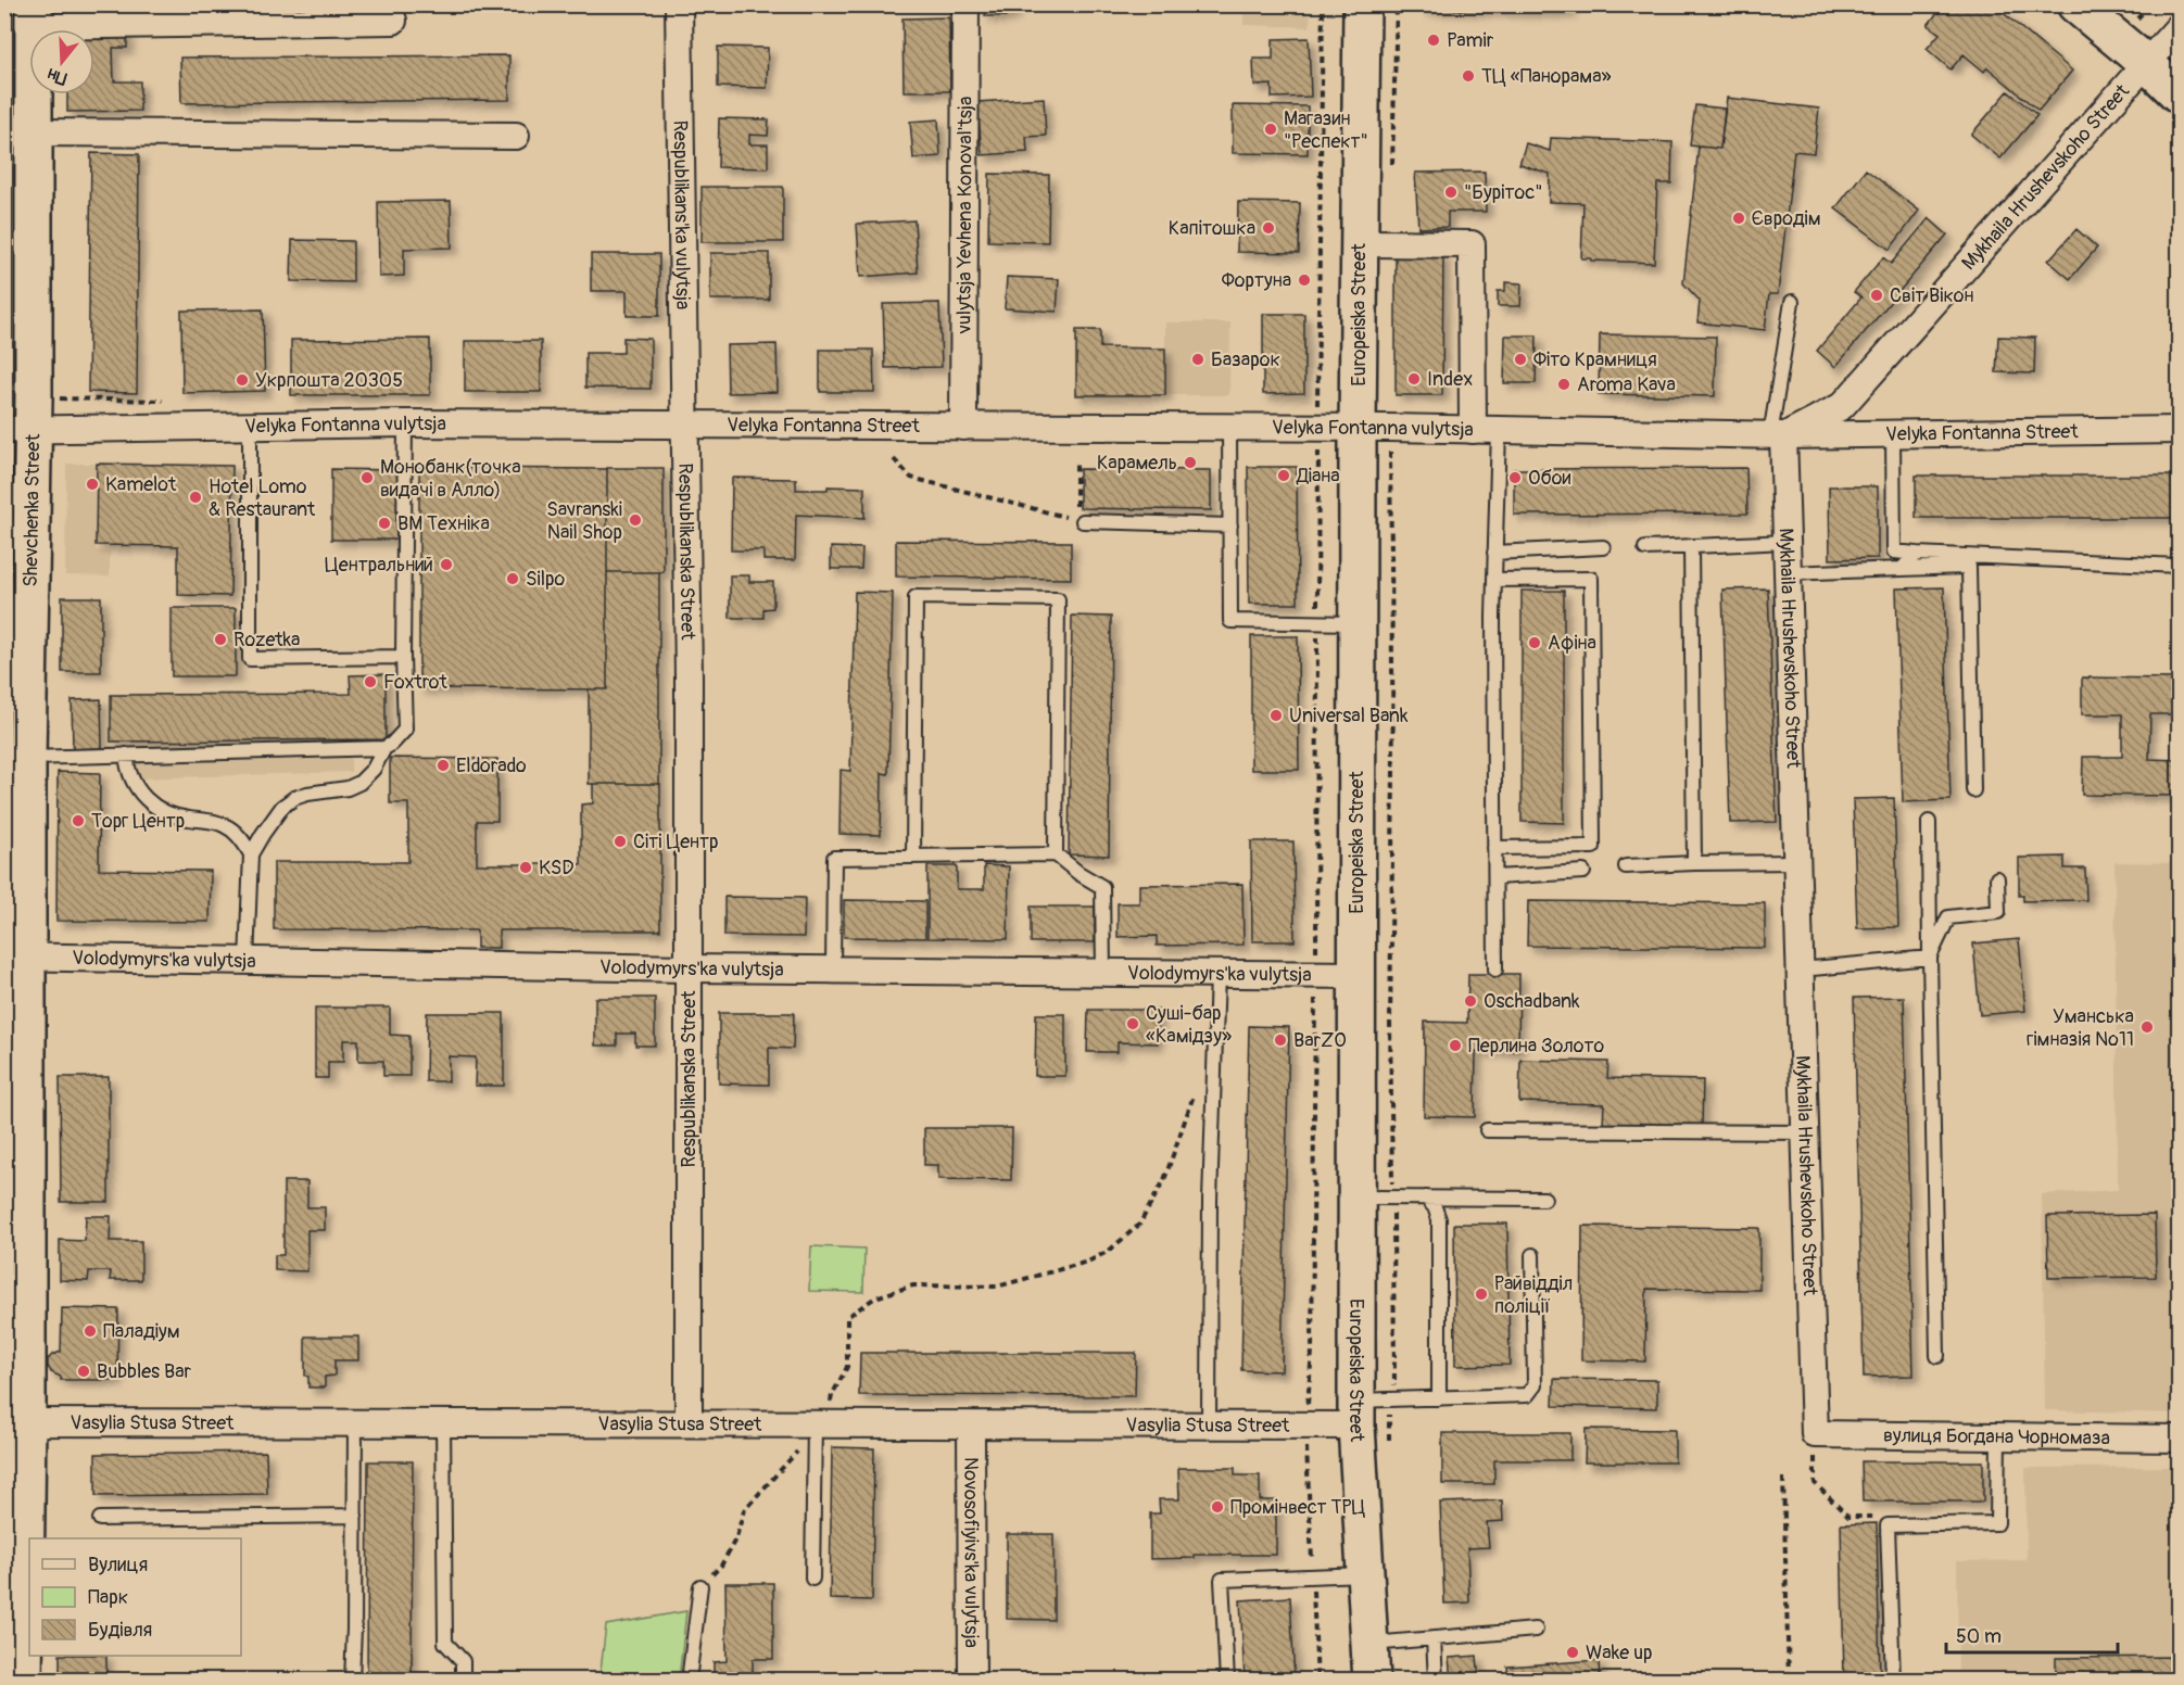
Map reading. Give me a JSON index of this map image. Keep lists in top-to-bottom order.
{
  "streets": {
    "street": [
      "Mykhaila Hrushevskoho Street",
      "Respublikans'ka vulytsja",
      "vulytsja Yevhena Konoval'tsja",
      "Europeiska Street",
      "Velyka Fontanna vulytsja",
      "Velyka Fontanna Street",
      "Shevchenka Street",
      "Respublikanska Street",
      "Volodymyrs'ka vulytsja",
      "Vasylia Stusa Street",
      "вулиця Богдана Чорномаза",
      "Novosofiyivs'ka vulytsja"
    ]
  },
  "crossings": [
    ["Mykhaila Hrushevskoho Street", "Velyka Fontanna vulytsja"],
    ["Mykhaila Hrushevskoho Street", "Velyka Fontanna Street"],
    ["Mykhaila Hrushevskoho Street", "вулиця Богдана Чорномаза"],
    ["Respublikans'ka vulytsja", "Velyka Fontanna vulytsja"],
    ["Respublikans'ka vulytsja", "Velyka Fontanna Street"],
    ["Respublikans'ka vulytsja", "Respublikanska Street"],
    ["vulytsja Yevhena Konoval'tsja", "Velyka Fontanna vulytsja"],
    ["vulytsja Yevhena Konoval'tsja", "Velyka Fontanna Street"],
    ["Europeiska Street", "Velyka Fontanna vulytsja"],
    ["Europeiska Street", "Volodymyrs'ka vulytsja"],
    ["Europeiska Street", "Vasylia Stusa Street"],
    ["Velyka Fontanna vulytsja", "Velyka Fontanna Street"],
    ["Velyka Fontanna vulytsja", "Shevchenka Street"],
    ["Velyka Fontanna vulytsja", "Respublikanska Street"],
    ["Velyka Fontanna Street", "Respublikanska Street"],
    ["Shevchenka Street", "Volodymyrs'ka vulytsja"],
    ["Shevchenka Street", "Vasylia Stusa Street"],
    ["Respublikanska Street", "Volodymyrs'ka vulytsja"],
    ["Respublikanska Street", "Vasylia Stusa Street"],
    ["Vasylia Stusa Street", "Novosofiyivs'ka vulytsja"]
  ],
  "places": [
    "Pamir",
    "ТЦ «Панорама»",
    "Магазин \"Респект\"",
    "\"Бурітос\"",
    "Євродім",
    "Капітошка",
    "Фортуна",
    "Світ Вікон",
    "Базарок",
    "Фіто Крамниця",
    "Index",
    "Укрпошта 20305",
    "Aroma Kava",
    "Карамель",
    "Діана",
    "Монобанк(точка видачі в Алло)",
    "Обои",
    "Kamelot",
    "Hotel Lomo & Restaurant",
    "Savranski Nail Shop",
    "ВМ Техніка",
    "Центральний",
    "Silpo",
    "Rozetka",
    "Афіна",
    "Foxtrot",
    "Universal Bank",
    "Eldorado",
    "Торг Центр",
    "Сіті Центр",
    "KSD",
    "Oschadbank",
    "Суші-бар «Камідзу»",
    "Уманська гімназія №11",
    "BarZO",
    "Перлина Золото",
    "Райвідділ поліції",
    "Паладіум",
    "Bubbles Bar",
    "Промінвест ТРЦ",
    "Wake up"
  ],
  "legend": ["Вулиця", "Парк", "Будівля"],
  "scale_bar": "50 m",
  "north": "bottom"
}
